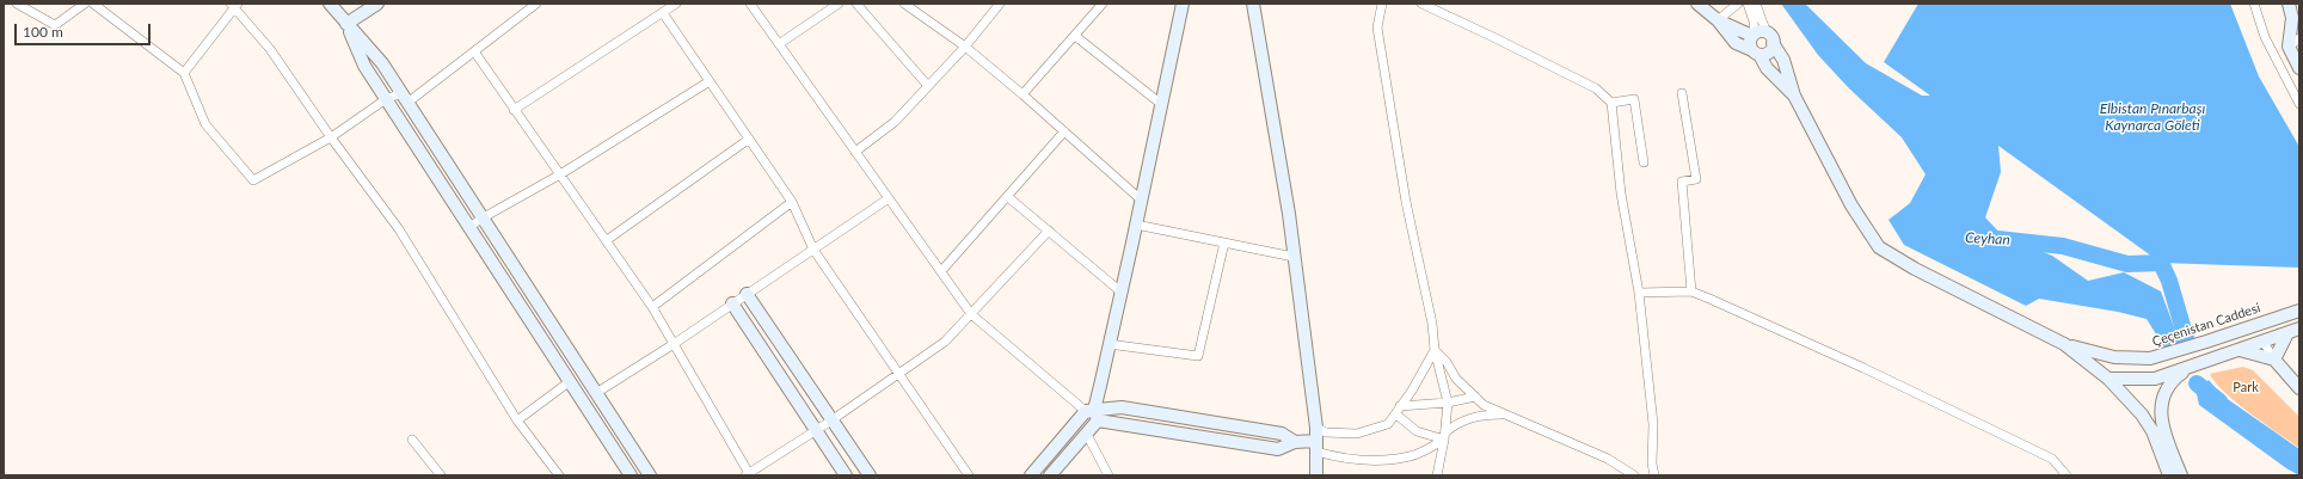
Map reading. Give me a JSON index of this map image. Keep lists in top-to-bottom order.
{
  "streets": {
    "street": ["Çeçenistan Caddesi"]
  },
  "water": ["Elbistan Pınarbaşı Kaynarca Göleti", "Ceyhan"],
  "parks": ["Park"],
  "scale_bar": "100 m"
}
